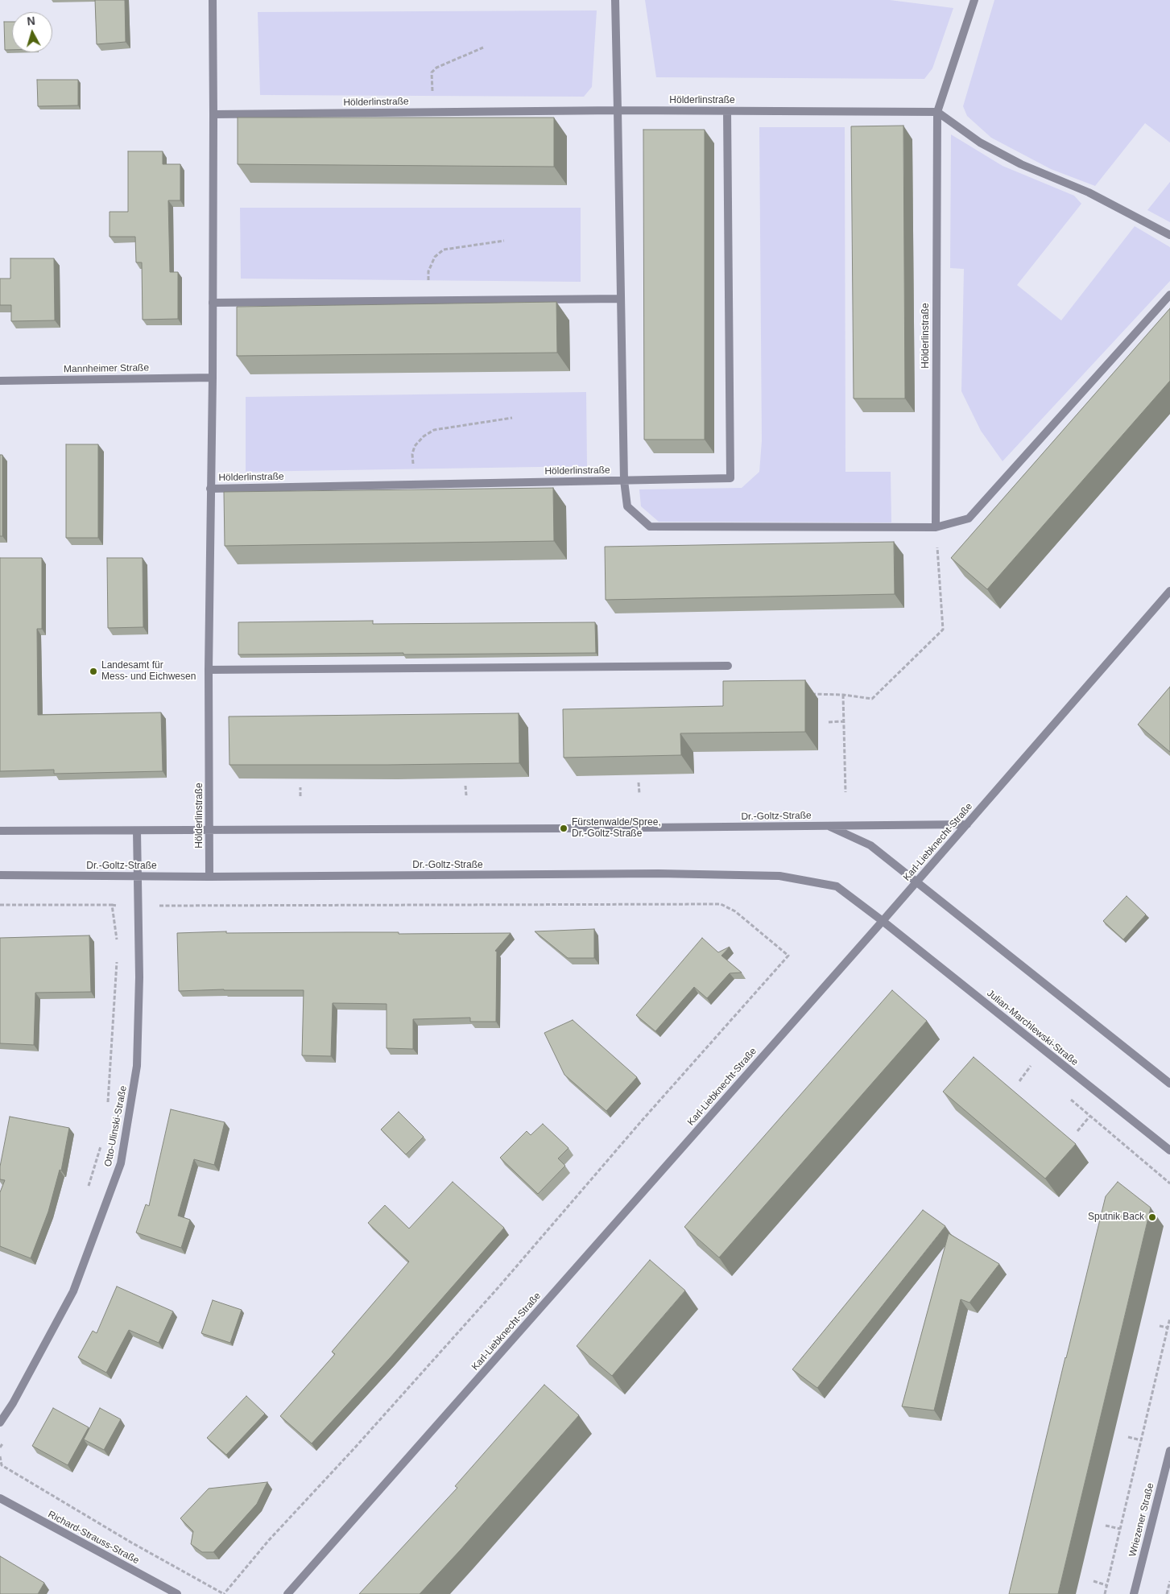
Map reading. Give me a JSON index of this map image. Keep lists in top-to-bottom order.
{
  "streets": {
    "street": [
      "Hölderlinstraße",
      "Mannheimer Straße",
      "Dr.-Goltz-Straße",
      "Karl-Liebknecht-Straße",
      "Julian-Marchlewski-Straße",
      "Otto-Ulinski-Straße",
      "Wriezener Straße",
      "Richard-Strauss-Straße"
    ]
  },
  "crossings": [
    ["Hölderlinstraße", "Mannheimer Straße"],
    ["Hölderlinstraße", "Dr.-Goltz-Straße"],
    ["Dr.-Goltz-Straße", "Karl-Liebknecht-Straße"],
    ["Dr.-Goltz-Straße", "Julian-Marchlewski-Straße"],
    ["Dr.-Goltz-Straße", "Otto-Ulinski-Straße"],
    ["Karl-Liebknecht-Straße", "Julian-Marchlewski-Straße"]
  ],
  "places": ["Landesamt für Mess- und Eichwesen", "Fürstenwalde/Spree, Dr.-Goltz-Straße", "Sputnik Back"],
  "north": "top"
}
